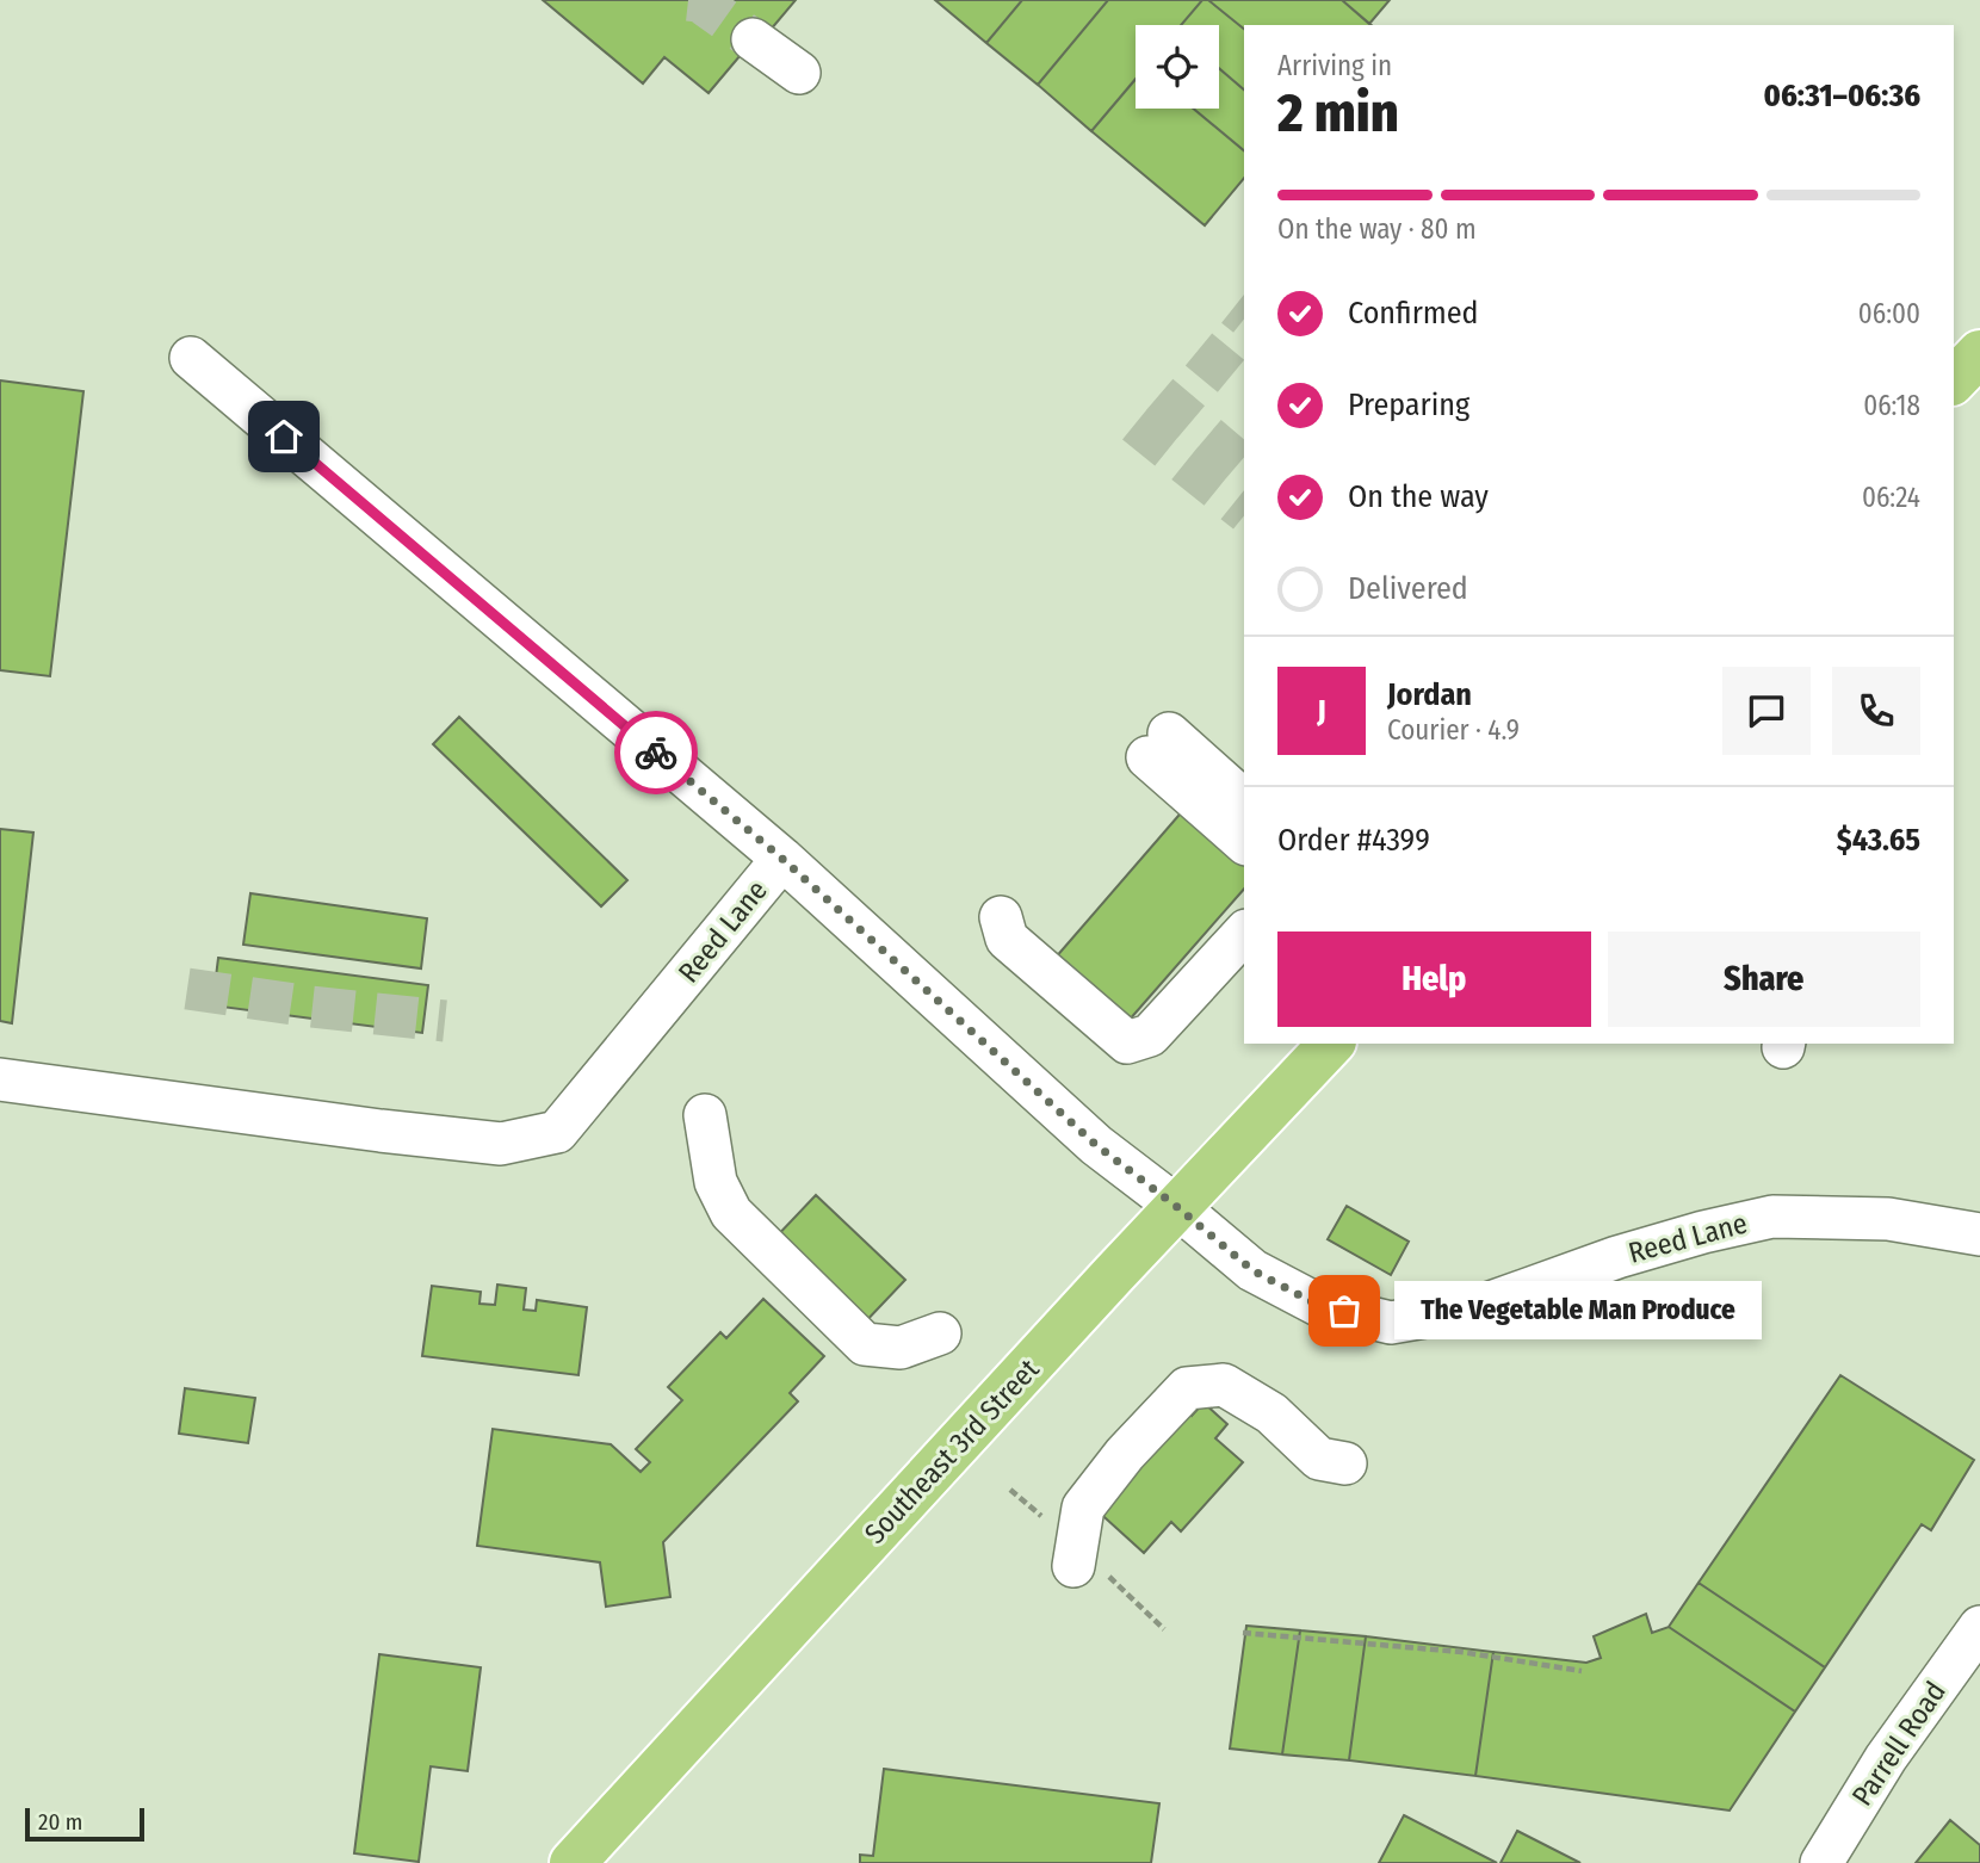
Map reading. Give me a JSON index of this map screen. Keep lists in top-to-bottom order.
{
  "streets": {
    "main road": ["Southeast 3rd Street"],
    "street": ["Reed Lane", "Parrell Road"]
  },
  "crossings": [
    ["Reed Lane", "Southeast 3rd Street"]
  ],
  "places": ["The Vegetable Man Produce"],
  "scale_bar": "20 m",
  "page": {
    "heading": ["2 min", "Arriving in", "06:31–06:36"],
    "panel": [
      "Jordan",
      "Courier · 4.9",
      "Order #4399",
      "$43.65"
    ],
    "bar": "On the way · 80 m",
    "list": [
      ["Confirmed", "06:00"],
      ["Preparing", "06:18"],
      ["On the way", "06:24"],
      "Delivered"
    ],
    "round": "J",
    "buttons": ["Help", "Share"],
    "bubble": "The Vegetable Man Produce",
    "scale": "20 m"
  }
}
